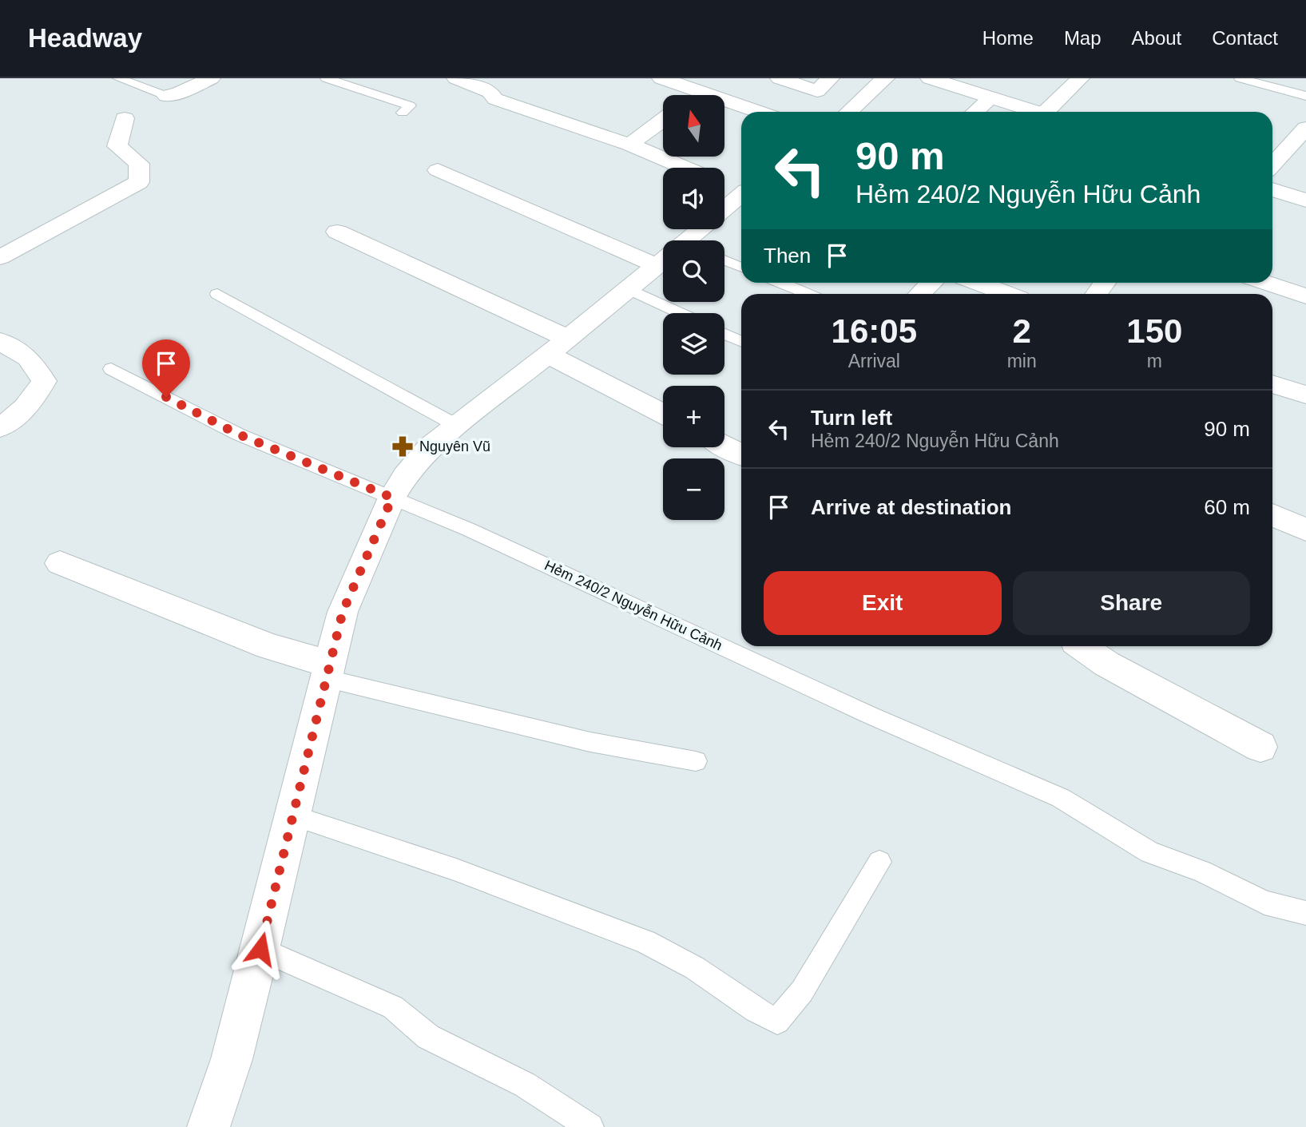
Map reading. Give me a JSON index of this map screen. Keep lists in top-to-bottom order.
{
  "streets": {
    "lane": ["Hẻm 240/2 Nguyễn Hữu Cảnh"]
  },
  "places": {
    "pharmacy": ["Nguyên Vũ"]
  },
  "north": "top",
  "page": {
    "header": "Headway",
    "nav": [
      "Home",
      "Map",
      "About",
      "Contact"
    ],
    "map_buttons": ["+", "−"],
    "turn": ["90 m", "Hẻm 240/2 Nguyễn Hữu Cảnh"],
    "then": "Then",
    "eta": [
      "16:05",
      "Arrival",
      "2",
      "min",
      "150",
      "m"
    ],
    "list": [
      {
        "name": "Turn left",
        "note": "Hẻm 240/2 Nguyễn Hữu Cảnh",
        "value": "90 m"
      },
      {
        "name": "Arrive at destination",
        "value": "60 m"
      }
    ],
    "buttons": ["Exit", "Share"]
  }
}
